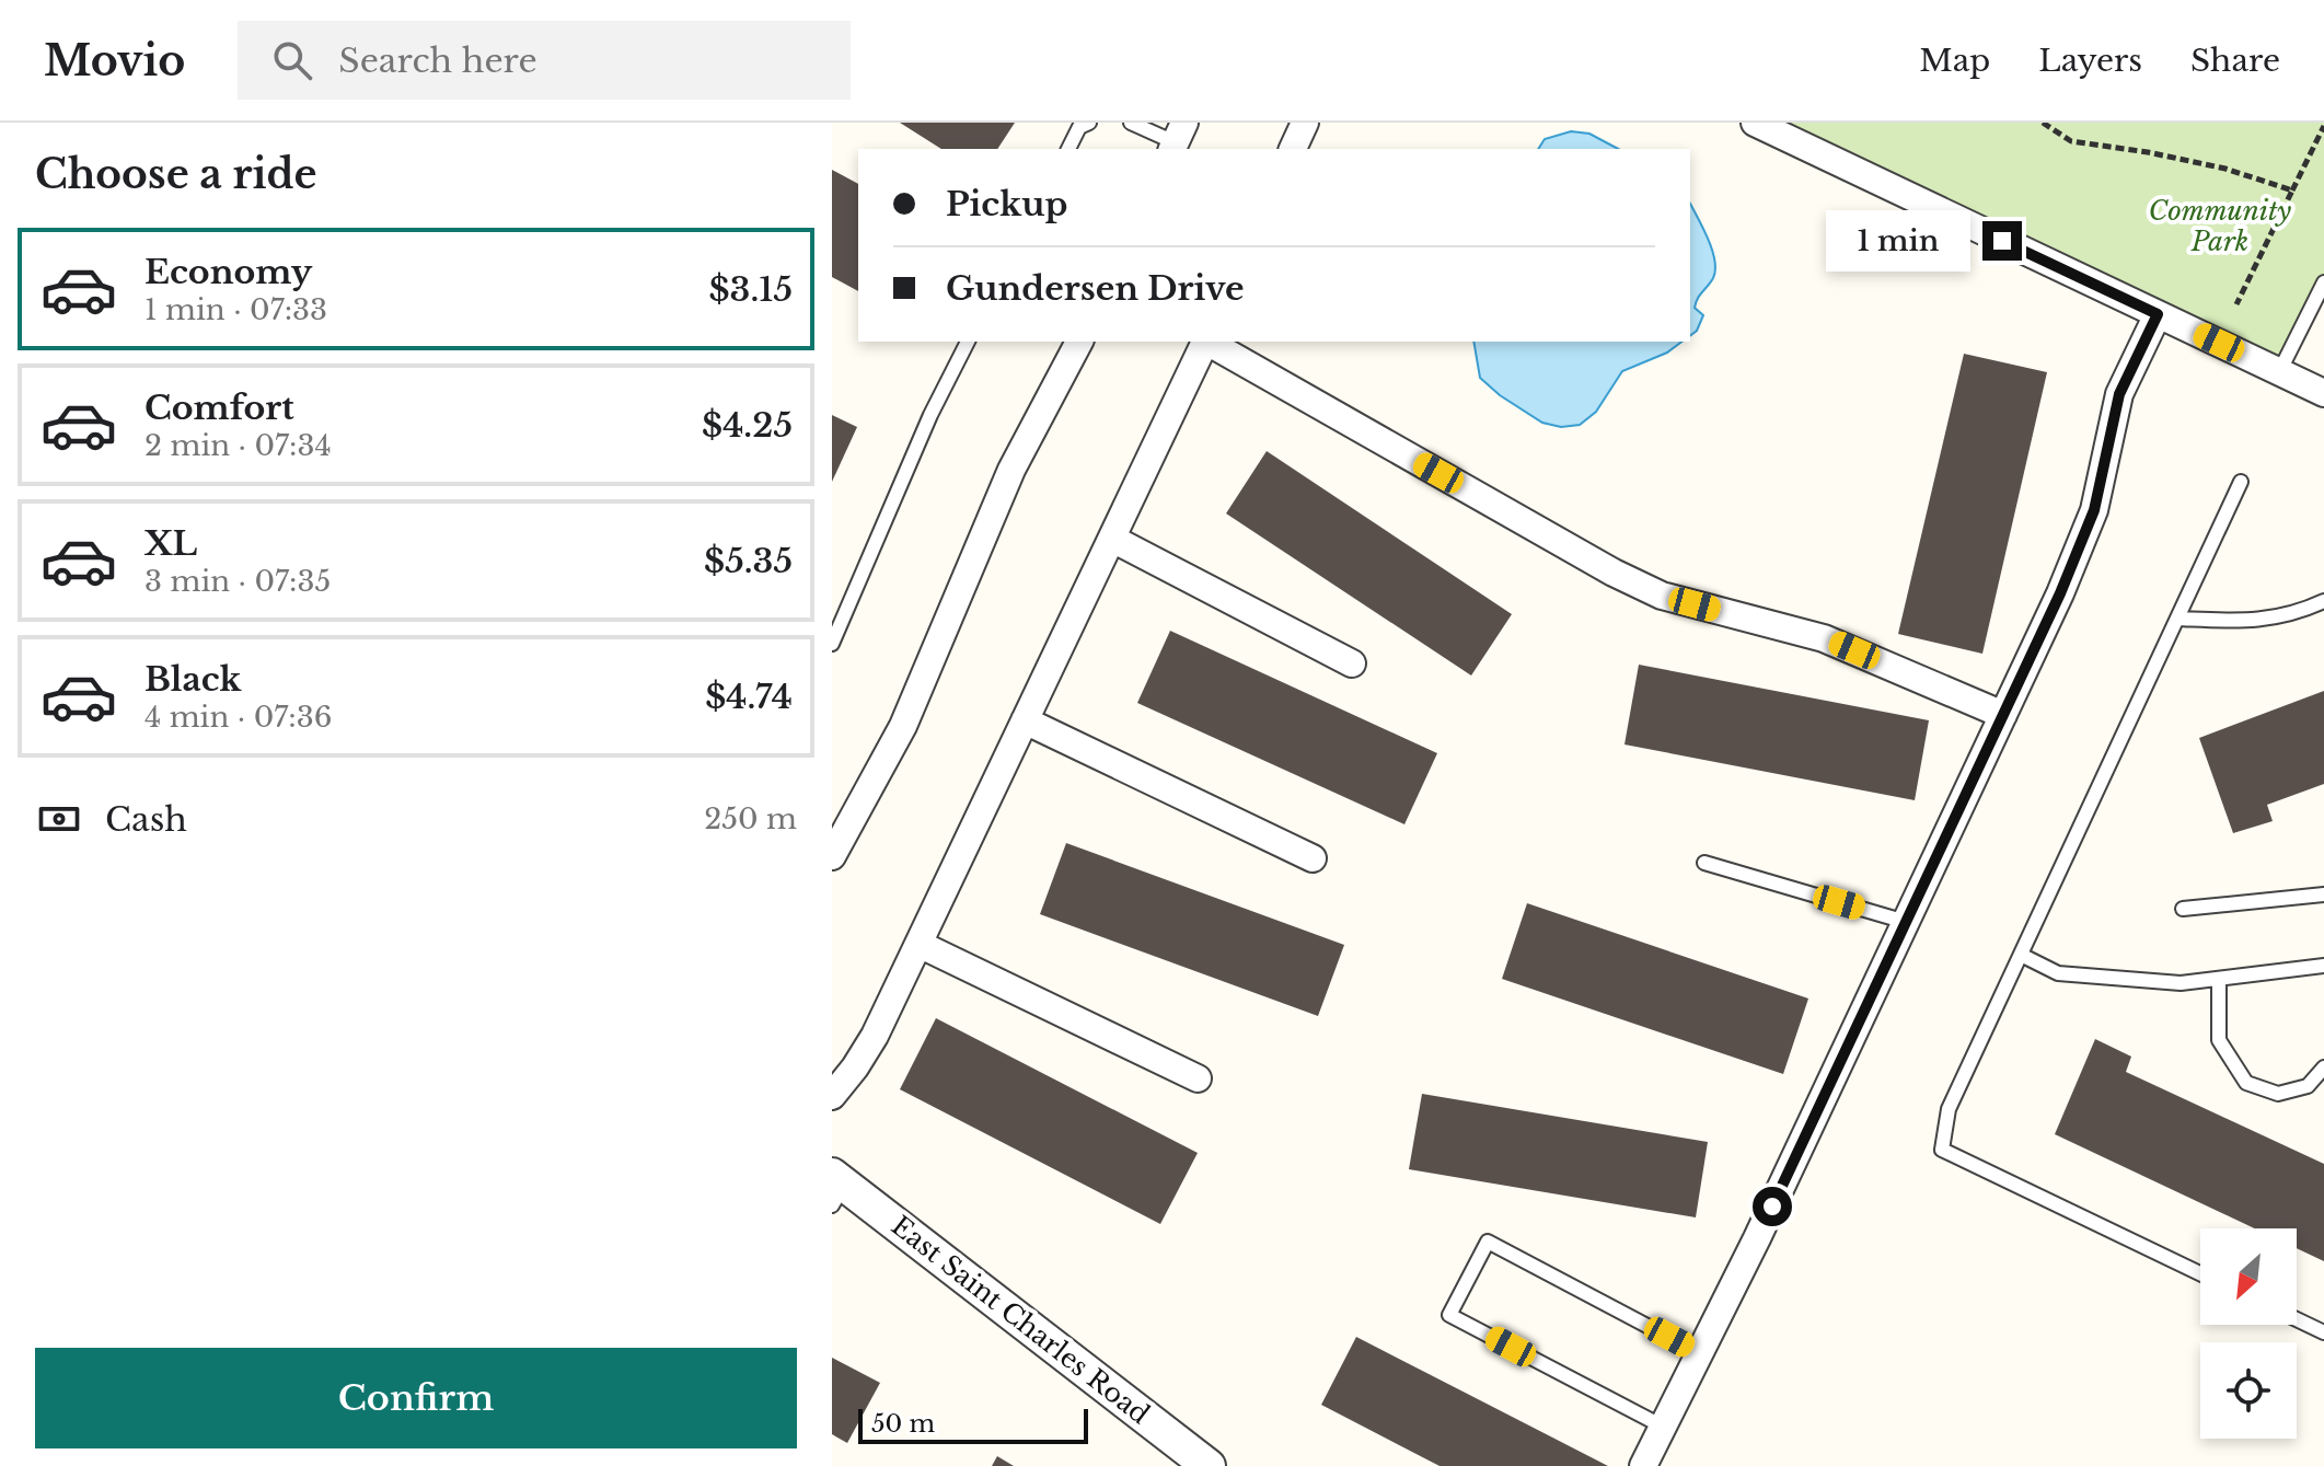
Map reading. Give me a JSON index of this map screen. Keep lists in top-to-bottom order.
{
  "streets": {
    "street": ["East Saint Charles Road"]
  },
  "parks": ["Community Park"],
  "scale_bar": "50 m",
  "north": "bottom left",
  "page": {
    "header": "Movio",
    "search": "Search here",
    "nav": ["Map", "Layers", "Share"],
    "heading": "Choose a ride",
    "banner": ["Pickup", "Gundersen Drive"],
    "bubble": "1 min",
    "list": [
      {
        "name": "Economy",
        "note": "1 min · 07:33",
        "value": "$3.15"
      },
      {
        "name": "Comfort",
        "note": "2 min · 07:34",
        "value": "$4.25"
      },
      {
        "name": "XL",
        "note": "3 min · 07:35",
        "value": "$5.35"
      },
      {
        "name": "Black",
        "note": "4 min · 07:36",
        "value": "$4.74"
      }
    ],
    "pay": ["Cash", "250 m"],
    "buttons": "Confirm",
    "scale": "50 m"
  }
}
